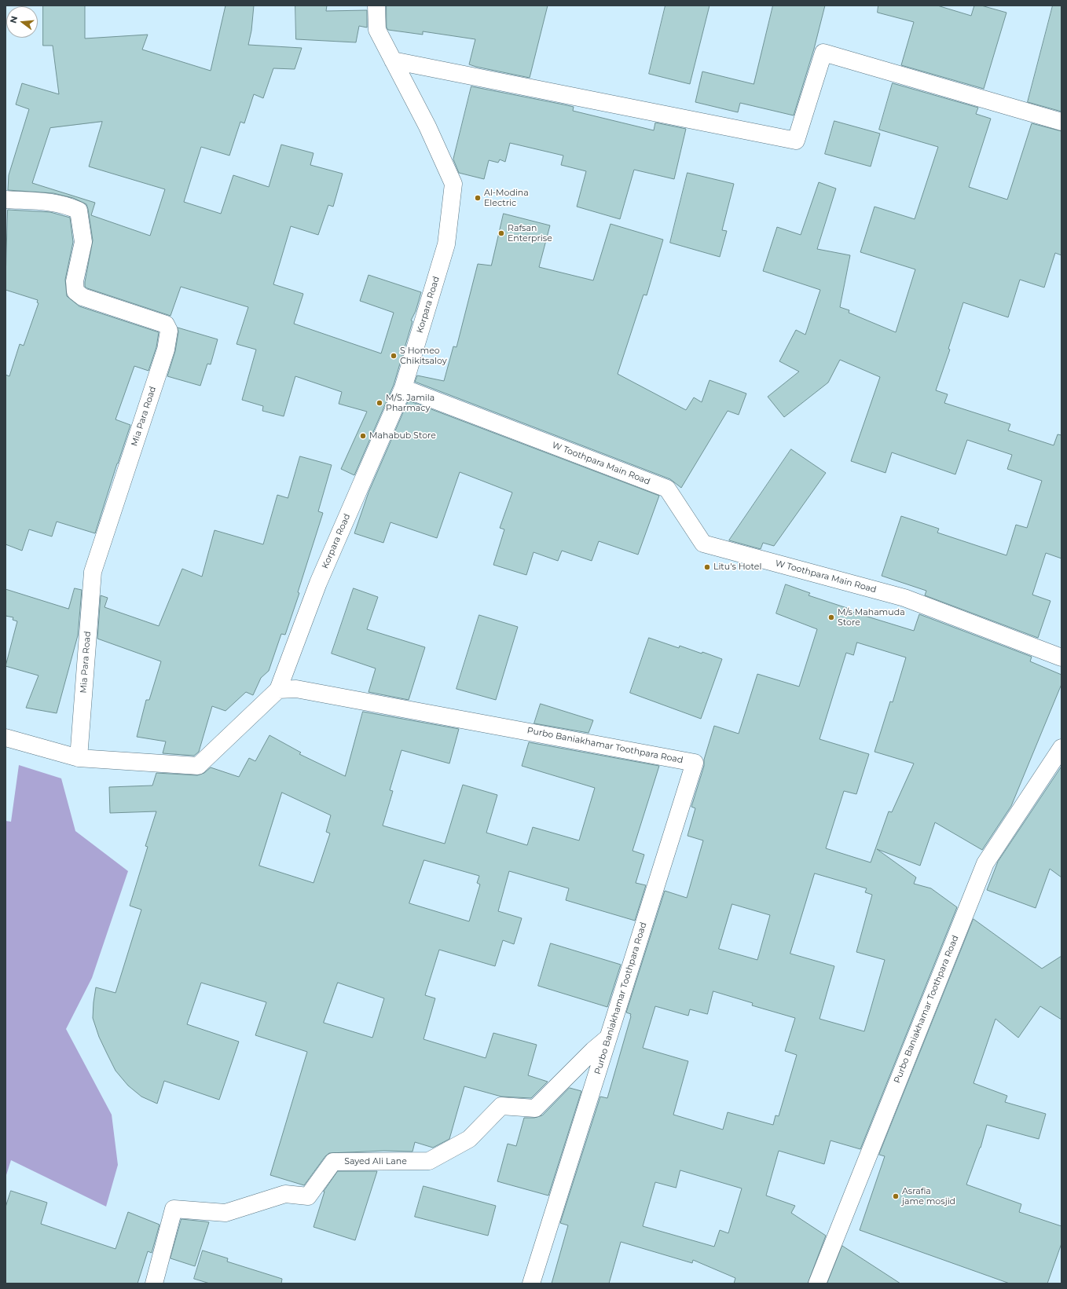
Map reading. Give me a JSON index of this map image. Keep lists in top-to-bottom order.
{
  "streets": {
    "street": [
      "Korpara Road",
      "Mia Para Road",
      "W Toothpara Main Road",
      "Purbo Baniakhamar Toothpara Road",
      "Sayed Ali Lane"
    ]
  },
  "crossings": [
    ["Korpara Road", "W Toothpara Main Road"],
    ["Korpara Road", "Purbo Baniakhamar Toothpara Road"],
    ["Purbo Baniakhamar Toothpara Road", "Sayed Ali Lane"]
  ],
  "places": [
    "Al-Modina Electric",
    "Rafsan Enterprise",
    "S Homeo Chikitsaloy",
    "M/S. Jamila Pharmacy",
    "Mahabub Store",
    "Litu's Hotel",
    "M/s Mahamuda Store",
    "Asrafia jame mosjid"
  ],
  "north": "left"
}
